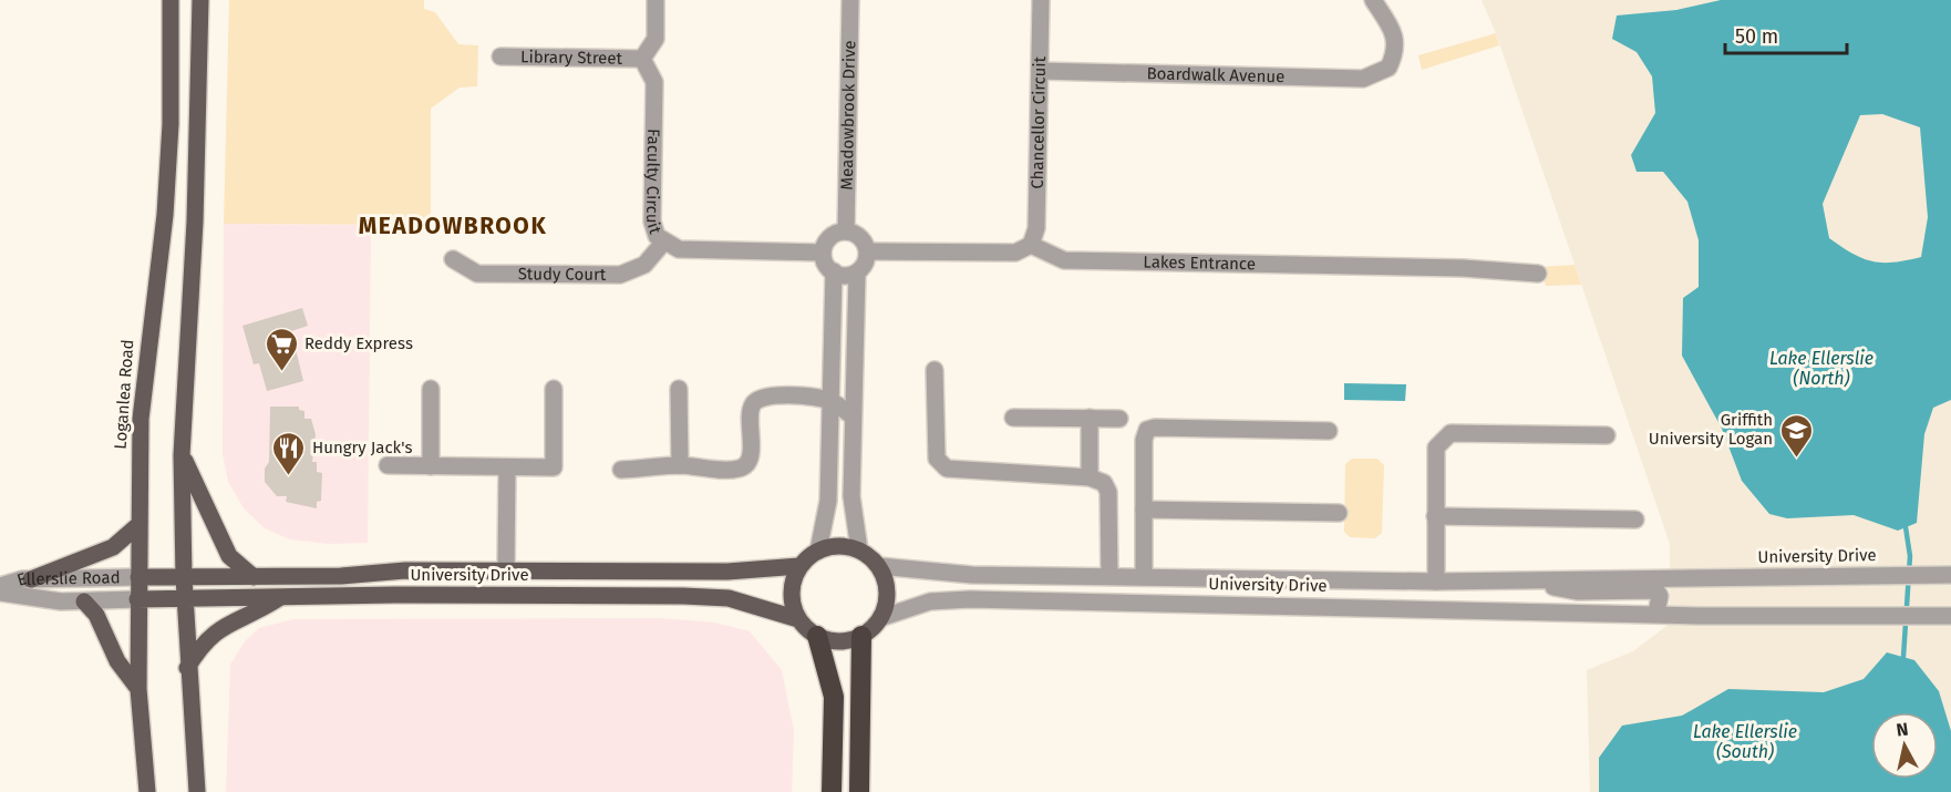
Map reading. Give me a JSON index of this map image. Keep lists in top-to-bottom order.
{
  "streets": {
    "main road": ["Loganlea Road", "University Drive"],
    "street": [
      "Library Street",
      "Boardwalk Avenue",
      "Meadowbrook Drive",
      "Chancellor Circuit",
      "Faculty Circuit",
      "Lakes Entrance",
      "Study Court",
      "Ellerslie Road"
    ]
  },
  "crossings": [
    ["Library Street", "Faculty Circuit"],
    ["Boardwalk Avenue", "Chancellor Circuit"],
    ["Meadowbrook Drive", "Faculty Circuit"],
    ["Chancellor Circuit", "Lakes Entrance"],
    ["Faculty Circuit", "Study Court"],
    ["Loganlea Road", "University Drive"],
    ["Loganlea Road", "Ellerslie Road"],
    ["University Drive", "Ellerslie Road"]
  ],
  "districts": ["MEADOWBROOK"],
  "water": ["Lake Ellerslie (North)", "Lake Ellerslie (South)"],
  "places": {
    "supermarket": ["Reddy Express"],
    "school or university": ["Griffith University Logan"],
    "restaurant": ["Hungry Jack's"]
  },
  "scale_bar": "50 m",
  "north": "top"
}
